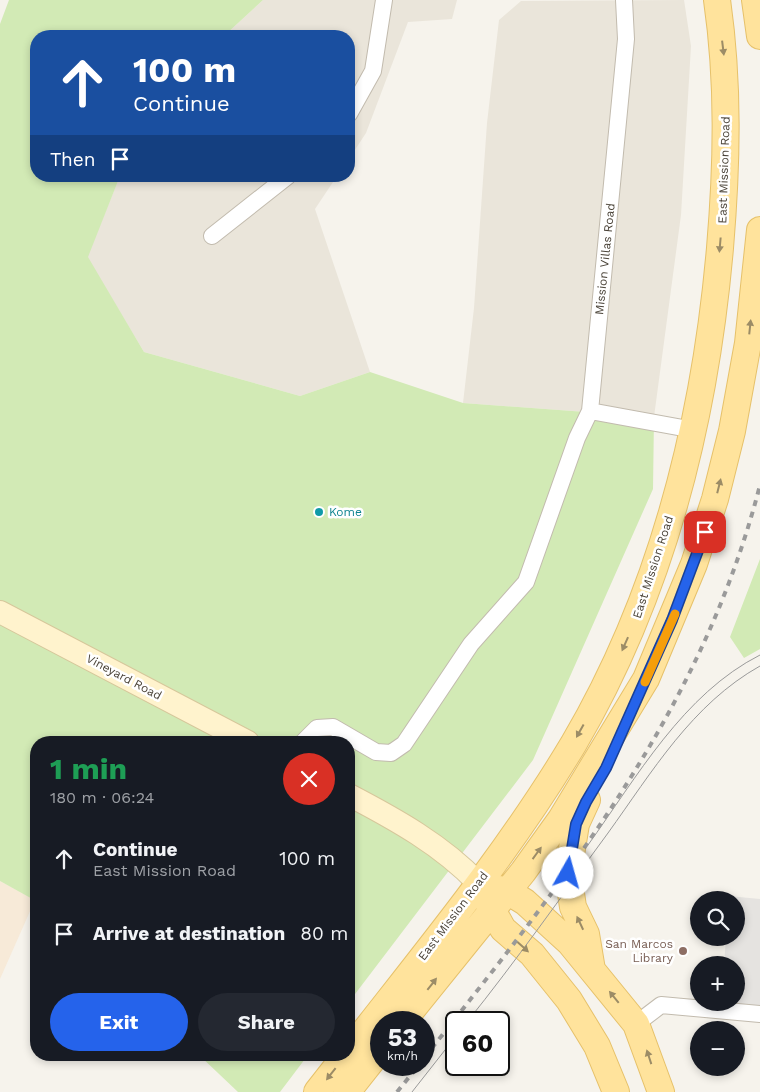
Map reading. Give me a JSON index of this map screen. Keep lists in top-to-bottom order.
{
  "streets": {
    "main road": ["East Mission Road", "Vineyard Road"],
    "street": ["Mission Villas Road"]
  },
  "places": ["Kome", "San Marcos Library"],
  "page": {
    "turn": ["100 m", "Continue"],
    "then": "Then",
    "heading": ["1 min", "180 m · 06:24"],
    "list": [
      {
        "name": "Continue",
        "note": "East Mission Road",
        "value": "100 m"
      },
      {
        "name": "Arrive at destination",
        "value": "80 m"
      }
    ],
    "map_buttons": ["+", "−"],
    "buttons": ["Exit", "Share"],
    "speed": "53 km/h",
    "limit": "60"
  }
}
